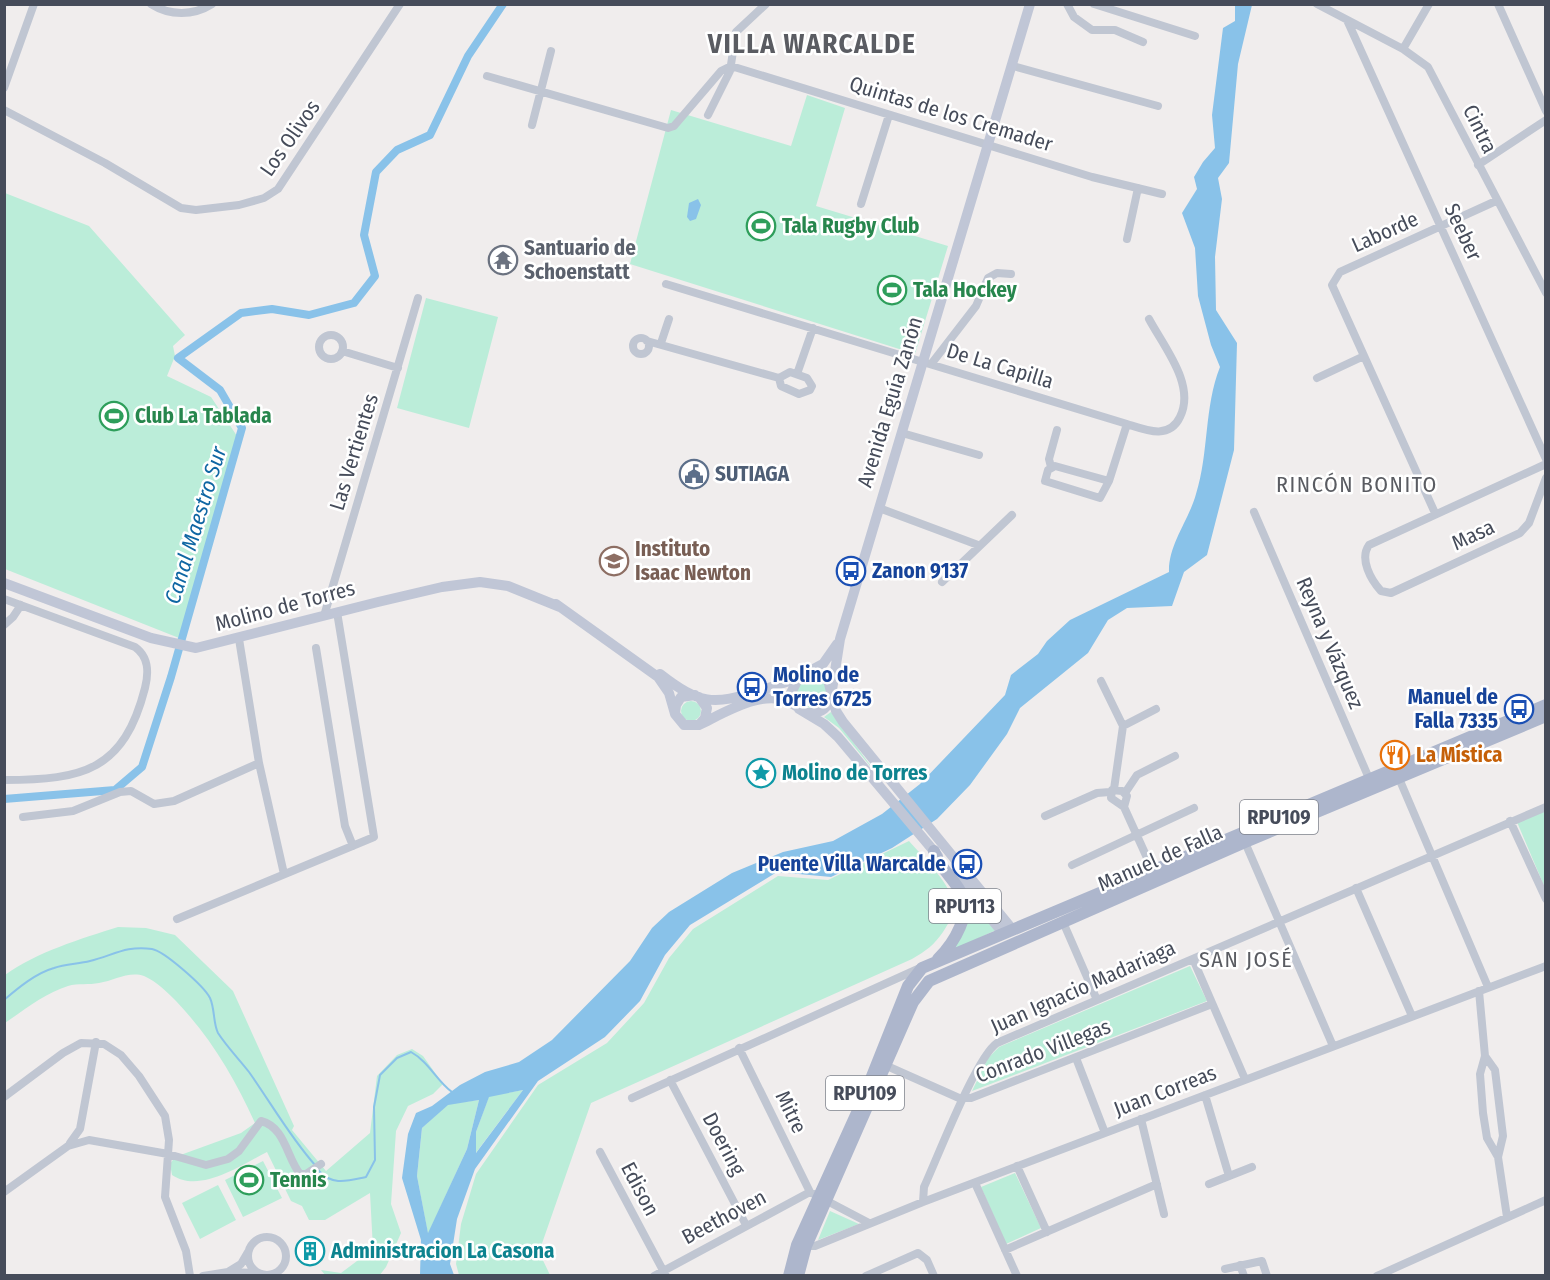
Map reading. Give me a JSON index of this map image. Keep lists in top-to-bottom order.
{
  "streets": {
    "main road": [
      "Avenida Eguía Zanón",
      "Molino de Torres",
      "RPU109",
      "Manuel de Falla",
      "RPU113"
    ],
    "street": [
      "Quintas de los Cremader",
      "Cintra",
      "Los Olivos",
      "Laborde",
      "Seeber",
      "De La Capilla",
      "Las Vertientes",
      "Masa",
      "Reyna y Vázquez",
      "Juan Ignacio Madariaga",
      "Conrado Villegas",
      "Juan Correas",
      "Mitre",
      "Doering",
      "Edison",
      "Beethoven"
    ]
  },
  "crossings": [
    ["Quintas de los Cremader", "Avenida Eguía Zanón"],
    ["Cintra", "Laborde"],
    ["Cintra", "Seeber"],
    ["Laborde", "Seeber"],
    ["De La Capilla", "Avenida Eguía Zanón"],
    ["Avenida Eguía Zanón", "Molino de Torres"],
    ["Avenida Eguía Zanón", "RPU113"],
    ["Las Vertientes", "Molino de Torres"],
    ["Molino de Torres", "RPU113"],
    ["Reyna y Vázquez", "Manuel de Falla"],
    ["RPU109", "Manuel de Falla"],
    ["RPU109", "Conrado Villegas"],
    ["RPU109", "Juan Correas"],
    ["RPU109", "Mitre"],
    ["RPU109", "Beethoven"],
    ["Manuel de Falla", "RPU113"],
    ["Manuel de Falla", "Mitre"],
    ["Manuel de Falla", "Doering"],
    ["Juan Ignacio Madariaga", "Conrado Villegas"],
    ["Juan Ignacio Madariaga", "Juan Correas"],
    ["Mitre", "Beethoven"],
    ["Doering", "Beethoven"],
    ["Edison", "Beethoven"]
  ],
  "districts": ["VILLA WARCALDE", "RINCÓN BONITO", "SAN JOSÉ"],
  "water": ["Canal Maestro Sur"],
  "places": {
    "sports": [
      "Tala Rugby Club",
      "Tala Hockey",
      "Club La Tablada",
      "Tennis"
    ],
    "temple": ["Santuario de Schoenstatt"],
    "public building": ["SUTIAGA"],
    "school or university": ["Instituto Isaac Newton"],
    "bus stop": [
      "Zanon 9137",
      "Molino de Torres 6725",
      "Manuel de Falla 7335",
      "Puente Villa Warcalde"
    ],
    "restaurant": ["La Mística"],
    "place": ["Molino de Torres"],
    "building": ["Administracion La Casona"]
  }
}
